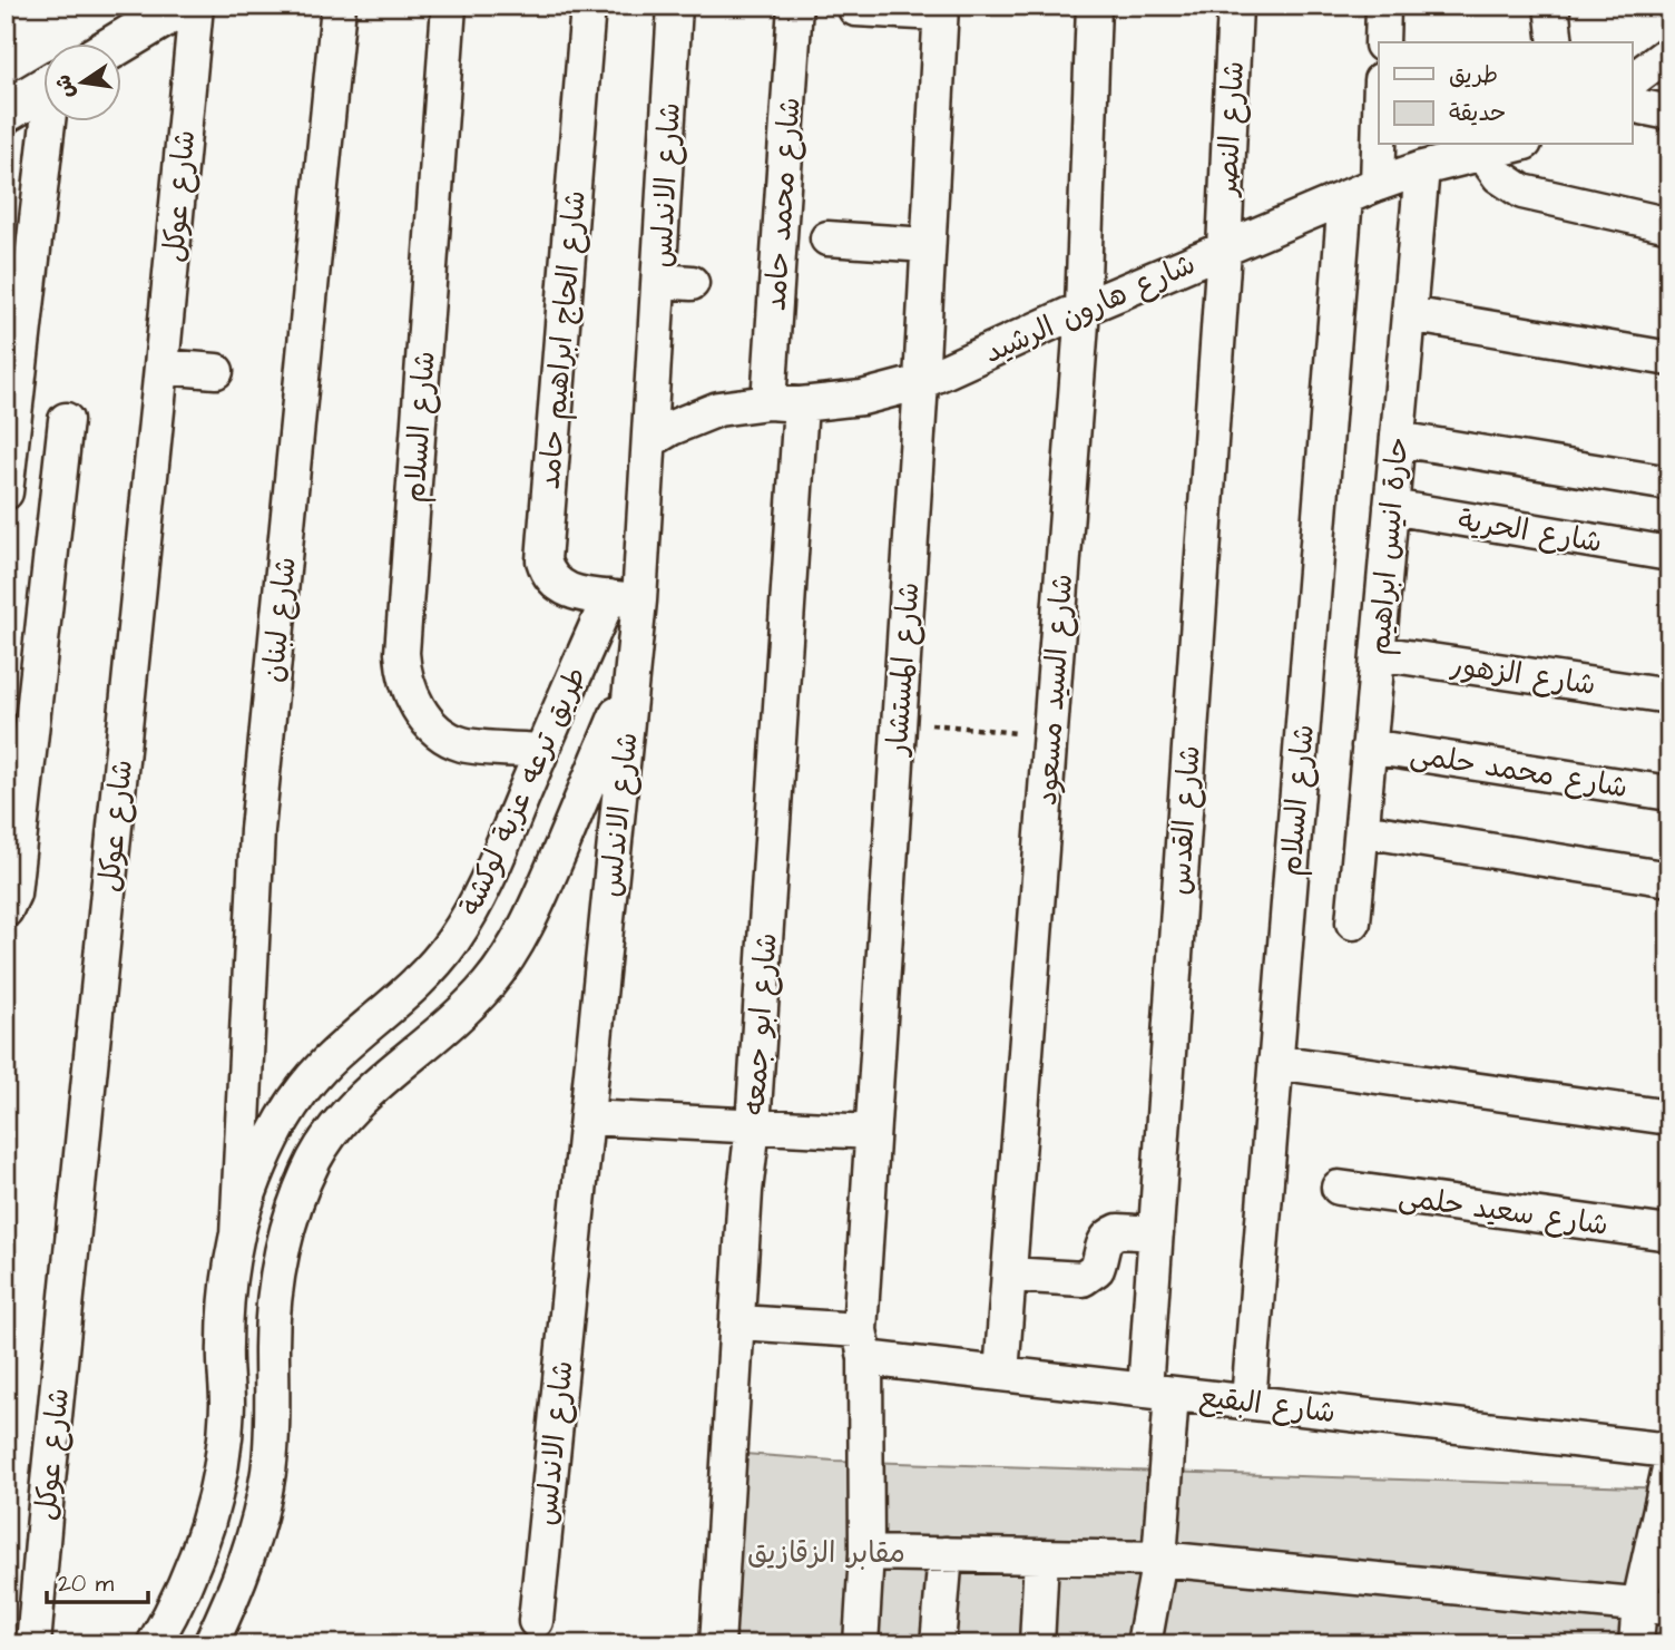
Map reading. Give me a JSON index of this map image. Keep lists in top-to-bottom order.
{
  "streets": {
    "street": [
      "شارع النصر",
      "شارع الاندلس",
      "شارع عوكل",
      "شارع محمد حامد",
      "شارع هارون الرشيد",
      "شارع الحاج ابراهيم حامد",
      "شارع السلام",
      "شارع الحرية",
      "حارة انيس ابراهيم",
      "شارع لبنان",
      "شارع المستشار",
      "شارع الزهور",
      "شارع السيد مسعود",
      "شارع محمد حلمى",
      "طريق ترعه عزبة لوكشة",
      "شارع القدس",
      "شارع ابو جمعه",
      "شارع سعيد حلمى",
      "شارع البقيع"
    ]
  },
  "crossings": [
    ["شارع النصر", "شارع هارون الرشيد"],
    ["شارع النصر", "شارع القدس"],
    ["شارع الاندلس", "شارع هارون الرشيد"],
    ["شارع الاندلس", "شارع الحاج ابراهيم حامد"],
    ["شارع الاندلس", "طريق ترعه عزبة لوكشة"],
    ["شارع محمد حامد", "شارع هارون الرشيد"],
    ["شارع محمد حامد", "شارع ابو جمعه"],
    ["شارع هارون الرشيد", "شارع السلام"],
    ["شارع هارون الرشيد", "حارة انيس ابراهيم"],
    ["شارع هارون الرشيد", "شارع المستشار"],
    ["شارع هارون الرشيد", "شارع السيد مسعود"],
    ["شارع هارون الرشيد", "شارع القدس"],
    ["شارع هارون الرشيد", "شارع ابو جمعه"],
    ["شارع الحاج ابراهيم حامد", "طريق ترعه عزبة لوكشة"],
    ["شارع السلام", "طريق ترعه عزبة لوكشة"],
    ["شارع السلام", "شارع البقيع"],
    ["شارع الحرية", "حارة انيس ابراهيم"],
    ["حارة انيس ابراهيم", "شارع الزهور"],
    ["حارة انيس ابراهيم", "شارع محمد حلمى"],
    ["شارع لبنان", "طريق ترعه عزبة لوكشة"],
    ["شارع المستشار", "شارع البقيع"],
    ["شارع السيد مسعود", "شارع البقيع"],
    ["شارع القدس", "شارع البقيع"],
    ["شارع ابو جمعه", "شارع البقيع"]
  ],
  "parks": ["مقابر الزقازيق"],
  "legend": ["طريق", "حديقة"],
  "scale_bar": "20 m",
  "north": "left"
}
